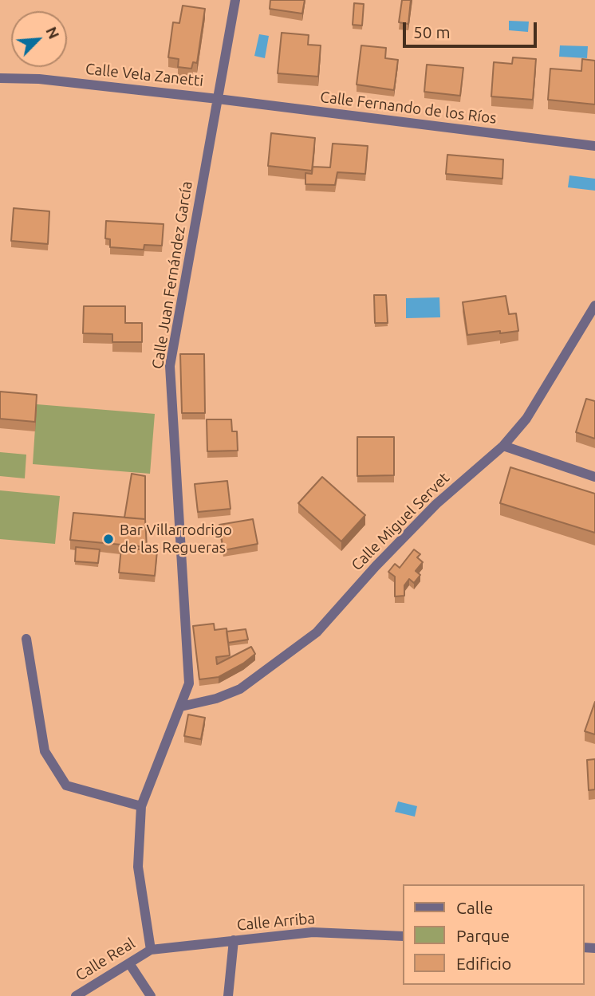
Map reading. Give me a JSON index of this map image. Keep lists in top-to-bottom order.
{
  "streets": {
    "street": [
      "Calle Vela Zanetti",
      "Calle Fernando de los Ríos",
      "Calle Juan Fernández García",
      "Calle Miguel Servet",
      "Calle Arriba",
      "Calle Real"
    ]
  },
  "crossings": [
    ["Calle Vela Zanetti", "Calle Fernando de los Ríos"],
    ["Calle Vela Zanetti", "Calle Juan Fernández García"],
    ["Calle Fernando de los Ríos", "Calle Juan Fernández García"],
    ["Calle Juan Fernández García", "Calle Miguel Servet"],
    ["Calle Juan Fernández García", "Calle Arriba"],
    ["Calle Juan Fernández García", "Calle Real"],
    ["Calle Arriba", "Calle Real"]
  ],
  "places": ["Bar Villarrodrigo de las Regueras"],
  "legend": ["Calle", "Parque", "Edificio"],
  "scale_bar": "50 m",
  "north": "top right"
}
